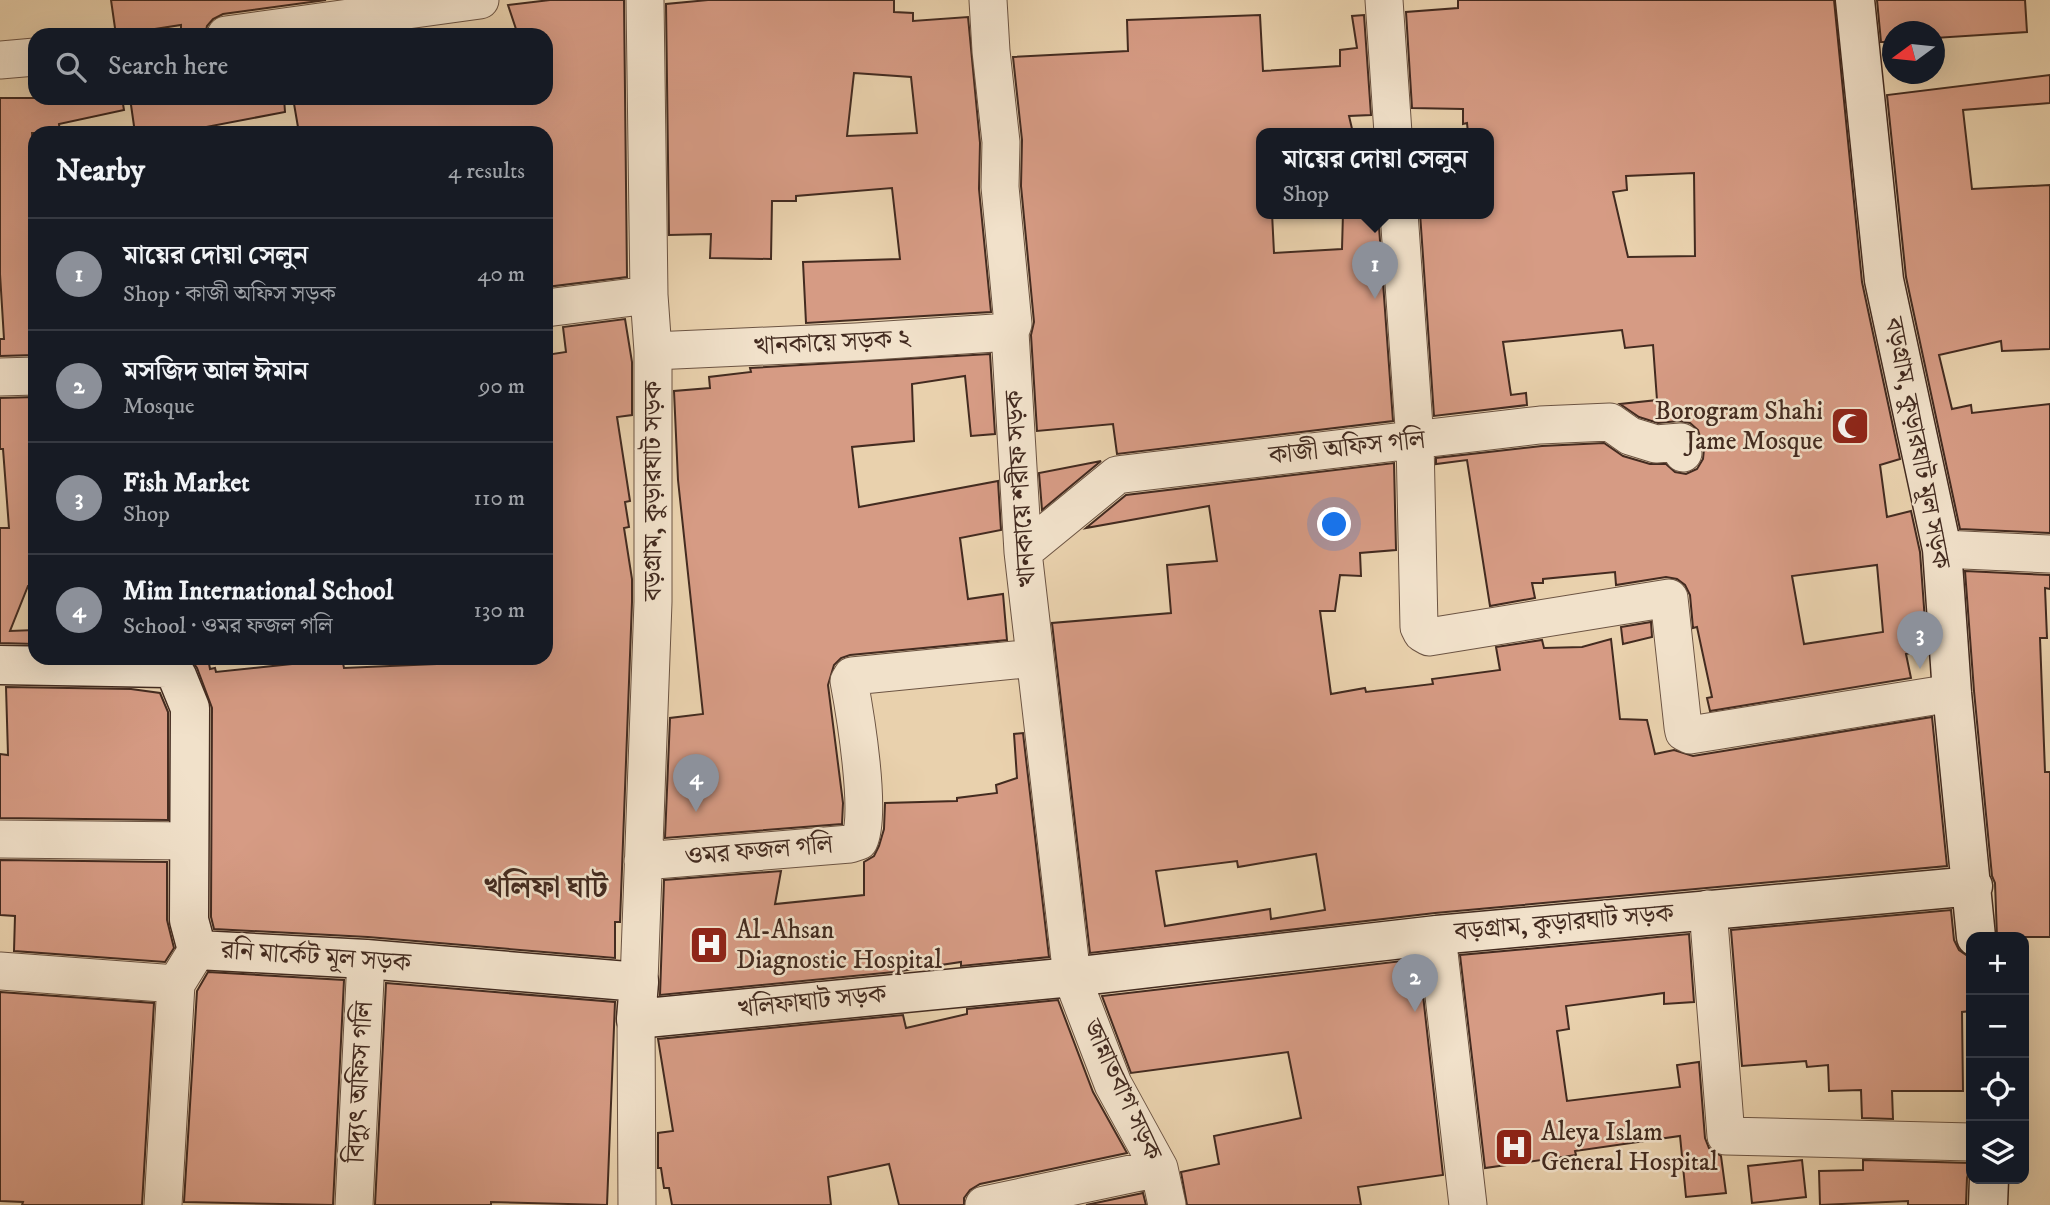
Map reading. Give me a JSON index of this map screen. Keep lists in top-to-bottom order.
{
  "streets": {
    "street": [
      "খানকায়ে সড়ক ২",
      "বড়গ্রাম, কুড়ারঘাট মূল সড়ক",
      "কাজী অফিস গলি",
      "খানকায়ে শরীফ সড়ক",
      "বড়গ্রাম, কুড়ারঘাট সড়ক",
      "ওমর ফজল গলি",
      "রনি মার্কেট মূল সড়ক",
      "খলিফাঘাট সড়ক",
      "বিদ্যুৎ অফিস গলি",
      "জান্নাতবাগ সড়ক"
    ]
  },
  "crossings": [
    ["খানকায়ে সড়ক ২", "খানকায়ে শরীফ সড়ক"],
    ["খানকায়ে সড়ক ২", "বড়গ্রাম, কুড়ারঘাট সড়ক"],
    ["বড়গ্রাম, কুড়ারঘাট মূল সড়ক", "বড়গ্রাম, কুড়ারঘাট সড়ক"],
    ["কাজী অফিস গলি", "খানকায়ে শরীফ সড়ক"],
    ["খানকায়ে শরীফ সড়ক", "বড়গ্রাম, কুড়ারঘাট সড়ক"],
    ["খানকায়ে শরীফ সড়ক", "ওমর ফজল গলি"],
    ["খানকায়ে শরীফ সড়ক", "খলিফাঘাট সড়ক"],
    ["খানকায়ে শরীফ সড়ক", "জান্নাতবাগ সড়ক"],
    ["বড়গ্রাম, কুড়ারঘাট সড়ক", "ওমর ফজল গলি"],
    ["বড়গ্রাম, কুড়ারঘাট সড়ক", "রনি মার্কেট মূল সড়ক"],
    ["বড়গ্রাম, কুড়ারঘাট সড়ক", "খলিফাঘাট সড়ক"],
    ["বড়গ্রাম, কুড়ারঘাট সড়ক", "জান্নাতবাগ সড়ক"],
    ["রনি মার্কেট মূল সড়ক", "খলিফাঘাট সড়ক"],
    ["রনি মার্কেট মূল সড়ক", "বিদ্যুৎ অফিস গলি"],
    ["খলিফাঘাট সড়ক", "জান্নাতবাগ সড়ক"]
  ],
  "districts": ["খলিফা ঘাট"],
  "places": {
    "mosque": ["Borogram Shahi Jame Mosque"],
    "hospital": ["Al-Ahsan Diagnostic Hospital", "Aleya Islam General Hospital"]
  },
  "north": "left",
  "page": {
    "search": "Search here",
    "heading": ["Nearby", "4 results"],
    "popup": ["মায়ের দোয়া সেলুন", "Shop"],
    "list": [
      {
        "mark": "1",
        "name": "মায়ের দোয়া সেলুন",
        "note": "Shop · কাজী অফিস সড়ক",
        "value": "40 m"
      },
      {
        "mark": "2",
        "name": "মসজিদ আল ঈমান",
        "note": "Mosque",
        "value": "90 m"
      },
      {
        "mark": "3",
        "name": "Fish Market",
        "note": "Shop",
        "value": "110 m"
      },
      {
        "mark": "4",
        "name": "Mim International School",
        "note": "School · ওমর ফজল গলি",
        "value": "130 m"
      }
    ],
    "pins": [
      "1",
      "3",
      "4",
      "2"
    ],
    "map_buttons": ["+", "−"]
  }
}
